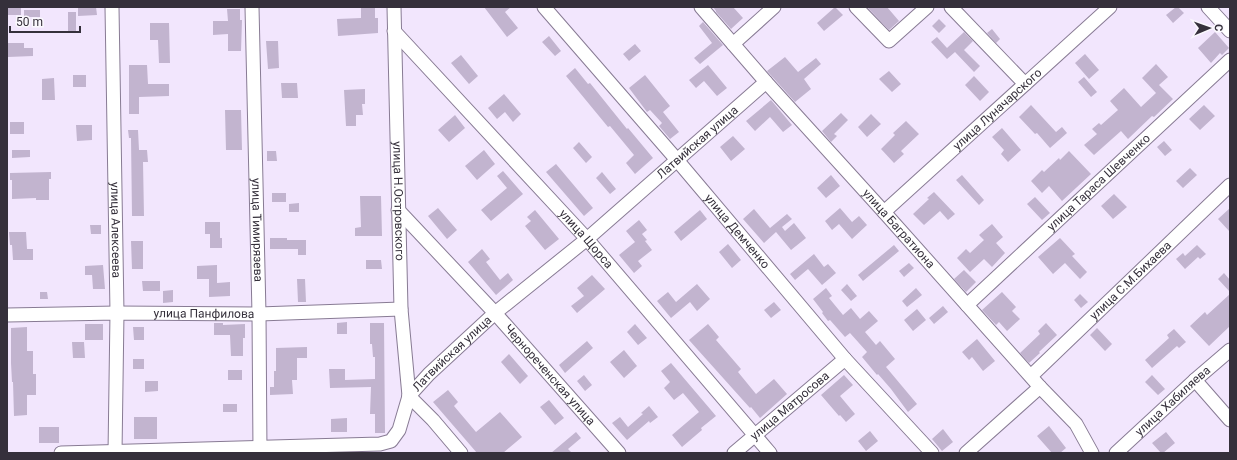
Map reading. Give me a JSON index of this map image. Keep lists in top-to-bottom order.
{
  "streets": {
    "street": [
      "улица Луначарского",
      "Латвийская улица",
      "улица Тараса Шевченко",
      "улица Н.Островского",
      "улица Багратиона",
      "улица Алексеева",
      "улица Тимирязева",
      "улица Демченко",
      "улица Щорса",
      "улица С.М.Бихаева",
      "улица Панфилова",
      "Чернореченская улица",
      "улица Хабиляева",
      "улица Матросова"
    ]
  },
  "crossings": [
    ["улица Луначарского", "улица Багратиона"],
    ["Латвийская улица", "улица Н.Островского"],
    ["Латвийская улица", "улица Багратиона"],
    ["Латвийская улица", "улица Алексеева"],
    ["Латвийская улица", "улица Тимирязева"],
    ["Латвийская улица", "улица Демченко"],
    ["Латвийская улица", "улица Щорса"],
    ["Латвийская улица", "Чернореченская улица"],
    ["улица Тараса Шевченко", "улица Багратиона"],
    ["улица Н.Островского", "улица Щорса"],
    ["улица Н.Островского", "улица Панфилова"],
    ["улица Н.Островского", "Чернореченская улица"],
    ["улица Багратиона", "улица С.М.Бихаева"],
    ["улица Алексеева", "улица Панфилова"],
    ["улица Тимирязева", "улица Панфилова"],
    ["улица Демченко", "улица Матросова"],
    ["улица Щорса", "улица Матросова"]
  ],
  "scale_bar": "50 m",
  "north": "right"
}
